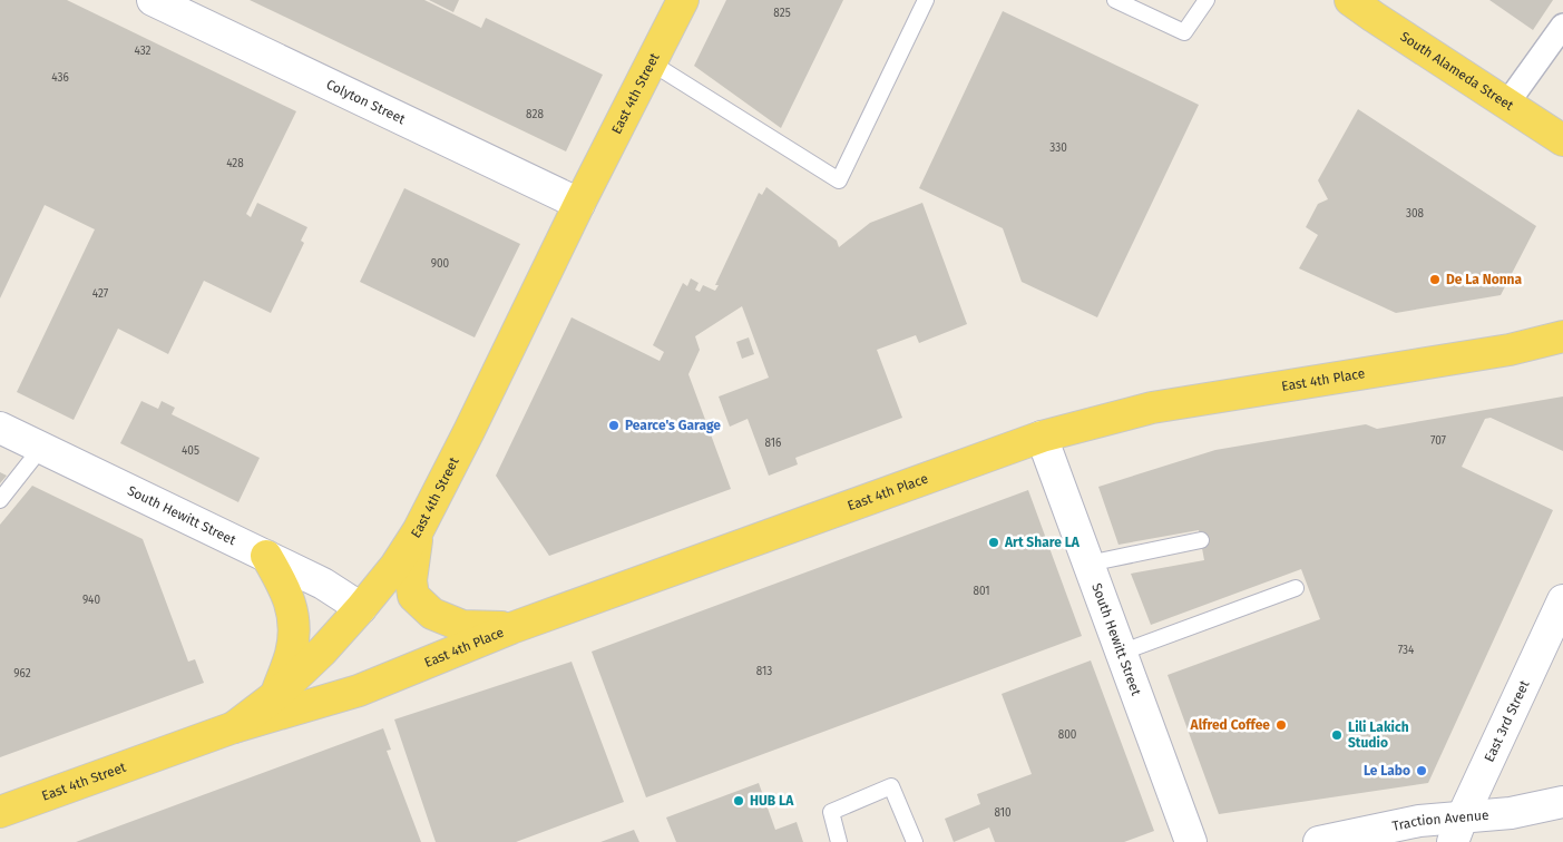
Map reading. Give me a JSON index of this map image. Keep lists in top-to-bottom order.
{
  "streets": {
    "main road": ["South Alameda Street", "East 4th Street", "East 4th Place"],
    "street": [
      "Colyton Street",
      "South Hewitt Street",
      "East 3rd Street",
      "Traction Avenue"
    ]
  },
  "crossings": [
    ["East 4th Street", "Colyton Street"],
    ["East 4th Street", "East 4th Place"],
    ["East 4th Street", "South Hewitt Street"],
    ["East 4th Place", "South Hewitt Street"],
    ["East 3rd Street", "Traction Avenue"]
  ],
  "places": [
    "De La Nonna",
    "Pearce's Garage",
    "Art Share LA",
    "Alfred Coffee",
    "Lili Lakich Studio",
    "Le Labo",
    "HUB LA"
  ],
  "house_numbers": [
    "825",
    "432",
    "436",
    "828",
    "330",
    "428",
    "308",
    "900",
    "427",
    "707",
    "816",
    "405",
    "801",
    "940",
    "734",
    "813",
    "962",
    "800",
    "810"
  ]
}
